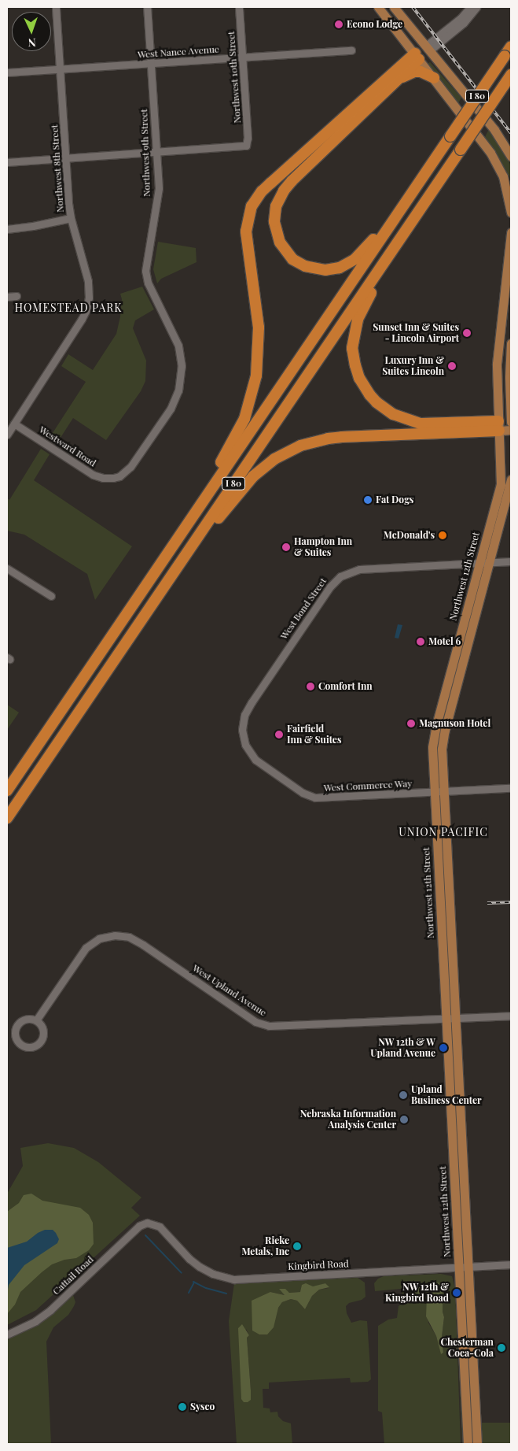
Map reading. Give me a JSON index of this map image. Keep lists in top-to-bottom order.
{
  "streets": {
    "highway": ["I 80"],
    "main road": ["Northwest 12th Street"],
    "street": [
      "West Nance Avenue",
      "Northwest 10th Street",
      "Northwest 9th Street",
      "Northwest 8th Street",
      "Westward Road",
      "West Bond Street",
      "West Commerce Way",
      "West Upland Avenue",
      "Kingbird Road",
      "Cattail Road"
    ]
  },
  "crossings": [
    ["West Nance Avenue", "Northwest 10th Street"],
    ["West Nance Avenue", "Northwest 9th Street"],
    ["West Nance Avenue", "Northwest 8th Street"],
    ["Northwest 10th Street", "Northwest 9th Street"],
    ["Northwest 9th Street", "Westward Road"],
    ["Northwest 8th Street", "Westward Road"],
    ["Northwest 12th Street", "West Bond Street"],
    ["Northwest 12th Street", "West Commerce Way"],
    ["Northwest 12th Street", "West Upland Avenue"],
    ["Northwest 12th Street", "Kingbird Road"],
    ["West Bond Street", "West Commerce Way"],
    ["Kingbird Road", "Cattail Road"]
  ],
  "districts": ["HOMESTEAD PARK", "UNION PACIFIC"],
  "places": [
    "Econo Lodge",
    "Sunset Inn & Suites - Lincoln Airport",
    "Luxury Inn & Suites Lincoln",
    "Fat Dogs",
    "McDonald's",
    "Hampton Inn & Suites",
    "Motel 6",
    "Comfort Inn",
    "Magnuson Hotel",
    "Fairfield Inn & Suites",
    "NW 12th & W Upland Avenue",
    "Upland Business Center",
    "Nebraska Information Analysis Center",
    "Rieke Metals, Inc",
    "NW 12th & Kingbird Road",
    "Chesterman Coca-Cola",
    "Sysco"
  ],
  "north": "bottom"
}
